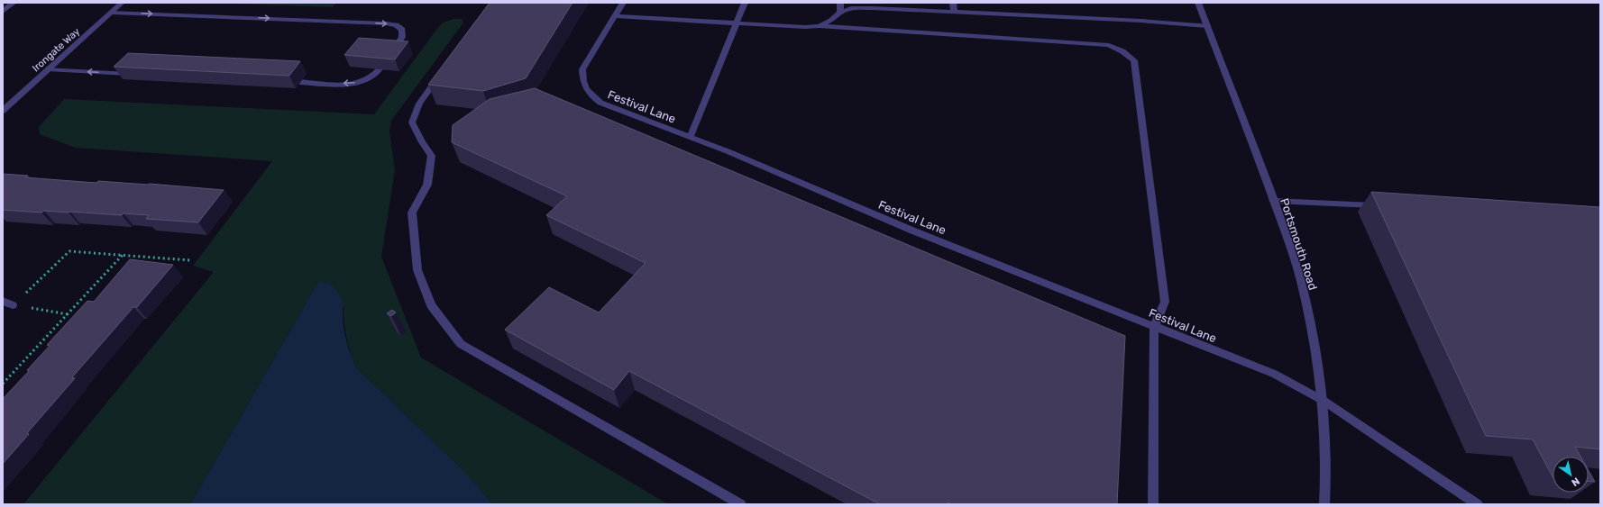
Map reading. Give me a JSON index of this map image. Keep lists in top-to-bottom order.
{
  "streets": {
    "street": ["Irongate Way", "Festival Lane", "Portsmouth Road"]
  },
  "crossings": [
    ["Festival Lane", "Portsmouth Road"]
  ],
  "north": "bottom right"
}
